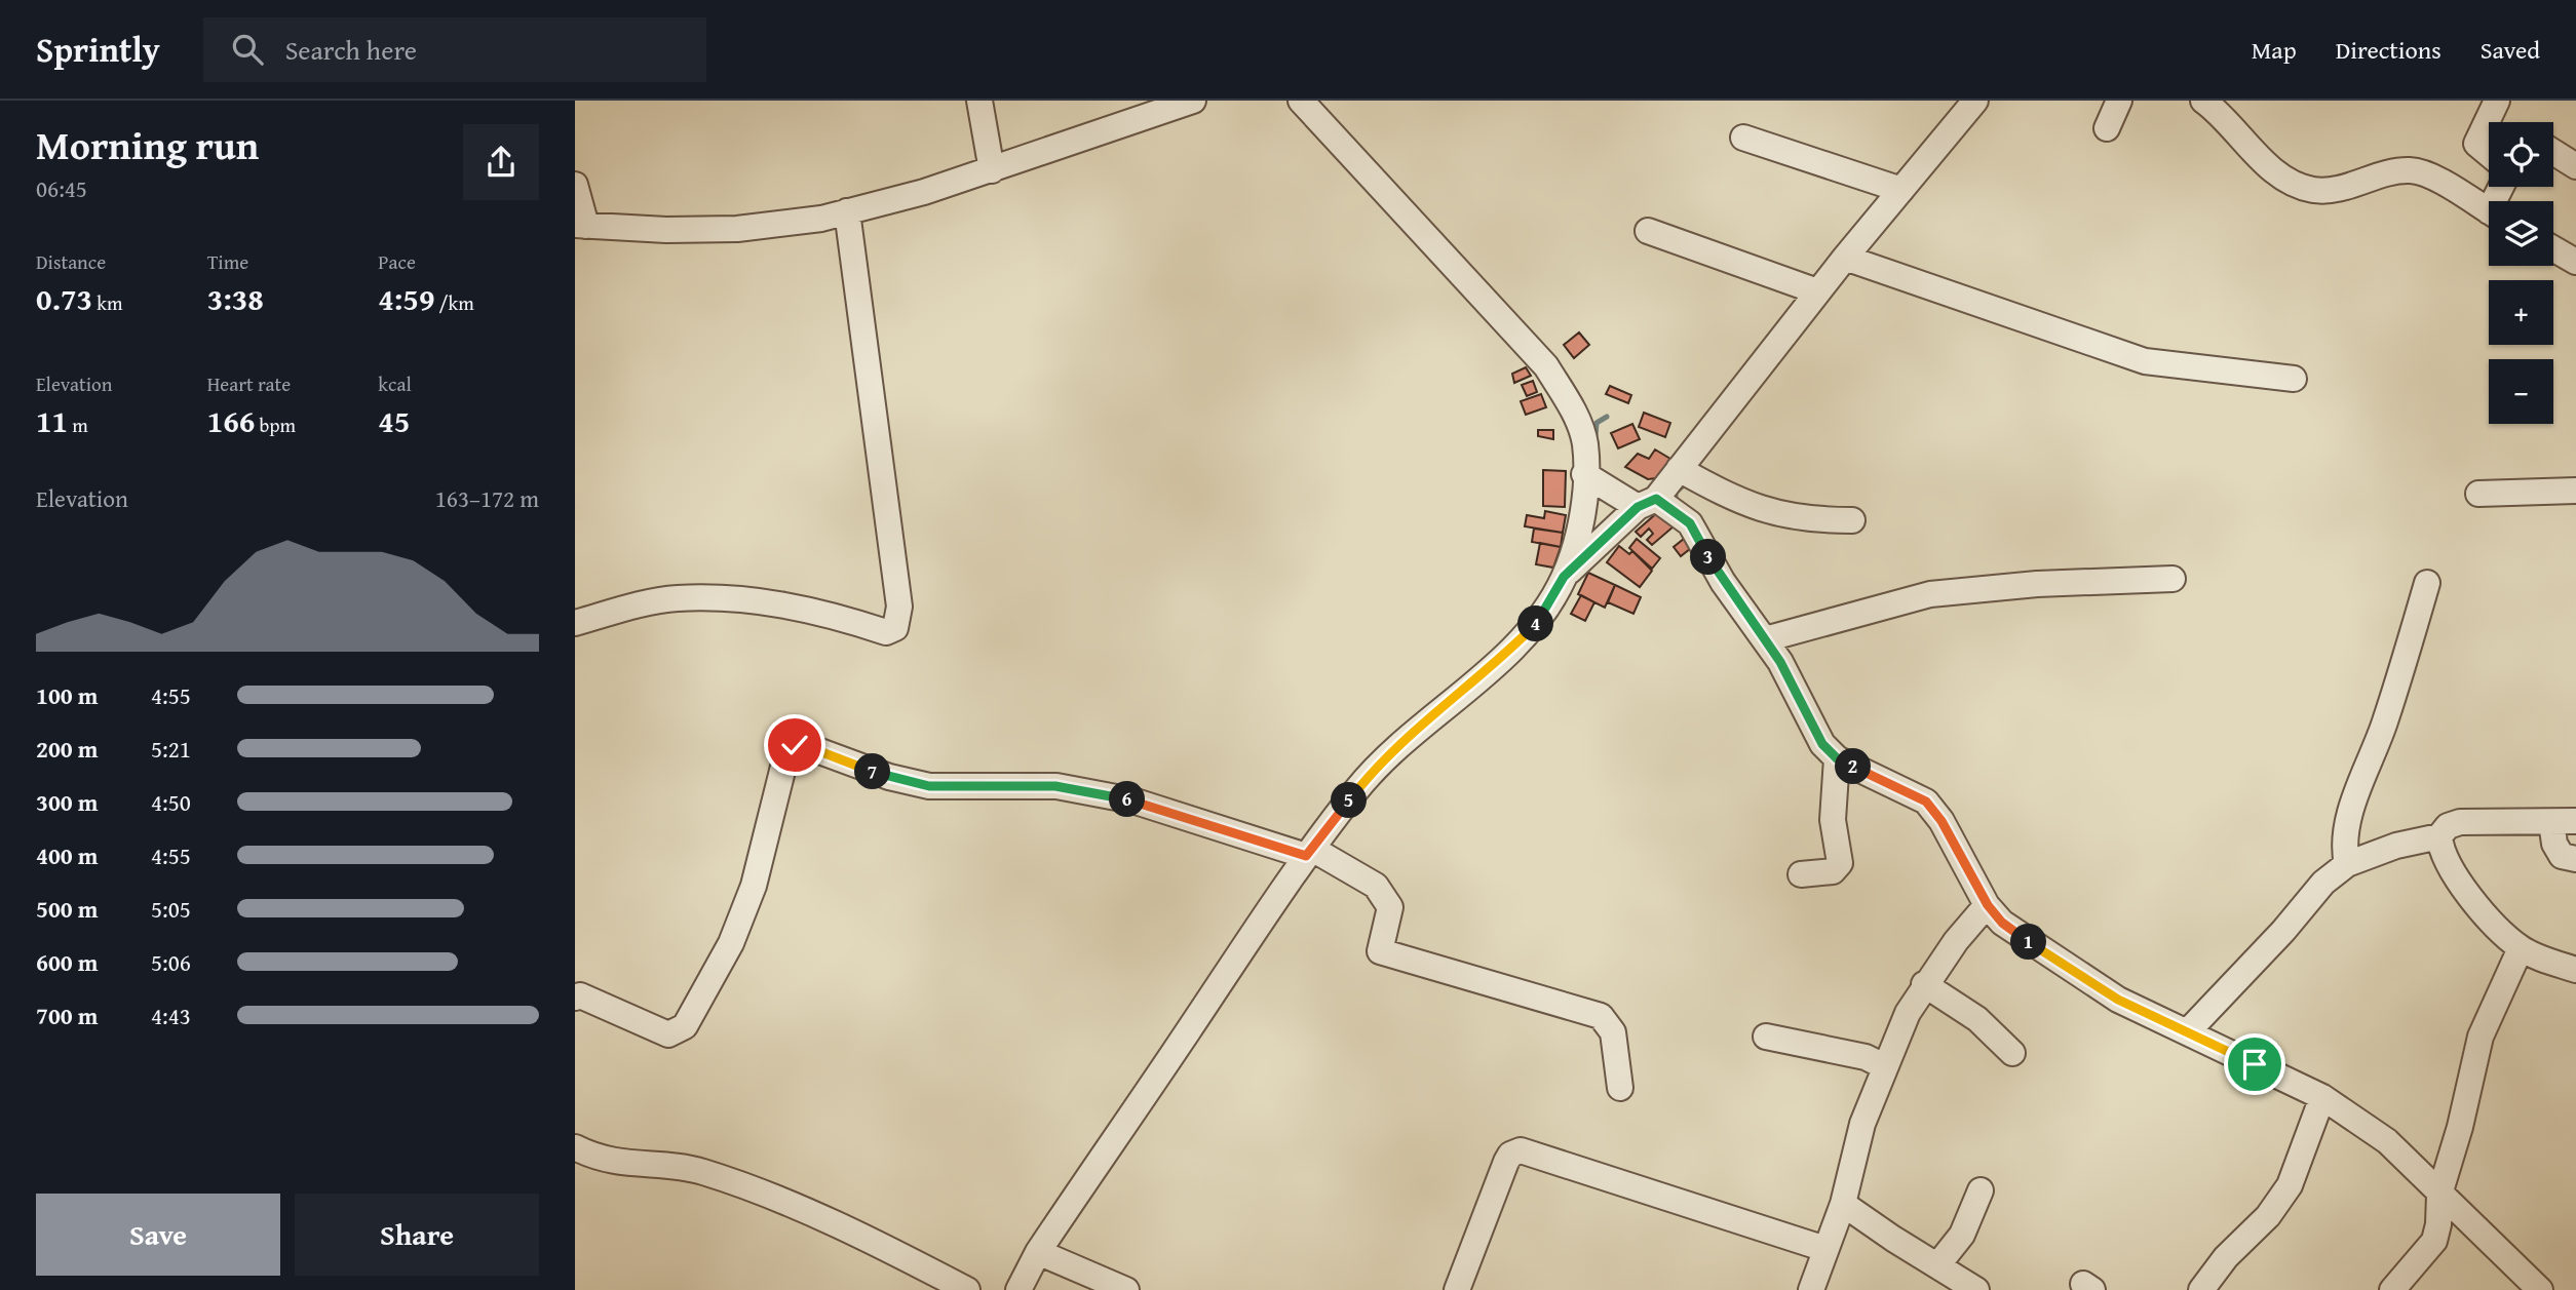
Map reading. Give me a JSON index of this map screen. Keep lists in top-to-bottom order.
{
  "page": {
    "header": "Sprintly",
    "search": "Search here",
    "nav": ["Map", "Directions", "Saved"],
    "heading": ["Morning run", "06:45"],
    "map_buttons": ["+", "−"],
    "stats": [
      ["Distance", "0.73 km"],
      ["Time", "3:38"],
      ["Pace", "4:59 /km"],
      ["Elevation", "11 m"],
      ["Heart rate", "166 bpm"],
      ["kcal", "45"]
    ],
    "chart": ["Elevation", "163–172 m"],
    "pins": [
      "3",
      "4",
      "2",
      "7",
      "6",
      "5",
      "1"
    ],
    "list": [
      {
        "name": "100 m",
        "note": "4:55"
      },
      {
        "name": "200 m",
        "note": "5:21"
      },
      {
        "name": "300 m",
        "note": "4:50"
      },
      {
        "name": "400 m",
        "note": "4:55"
      },
      {
        "name": "500 m",
        "note": "5:05"
      },
      {
        "name": "600 m",
        "note": "5:06"
      },
      {
        "name": "700 m",
        "note": "4:43"
      }
    ],
    "buttons": ["Save", "Share"]
  }
}
